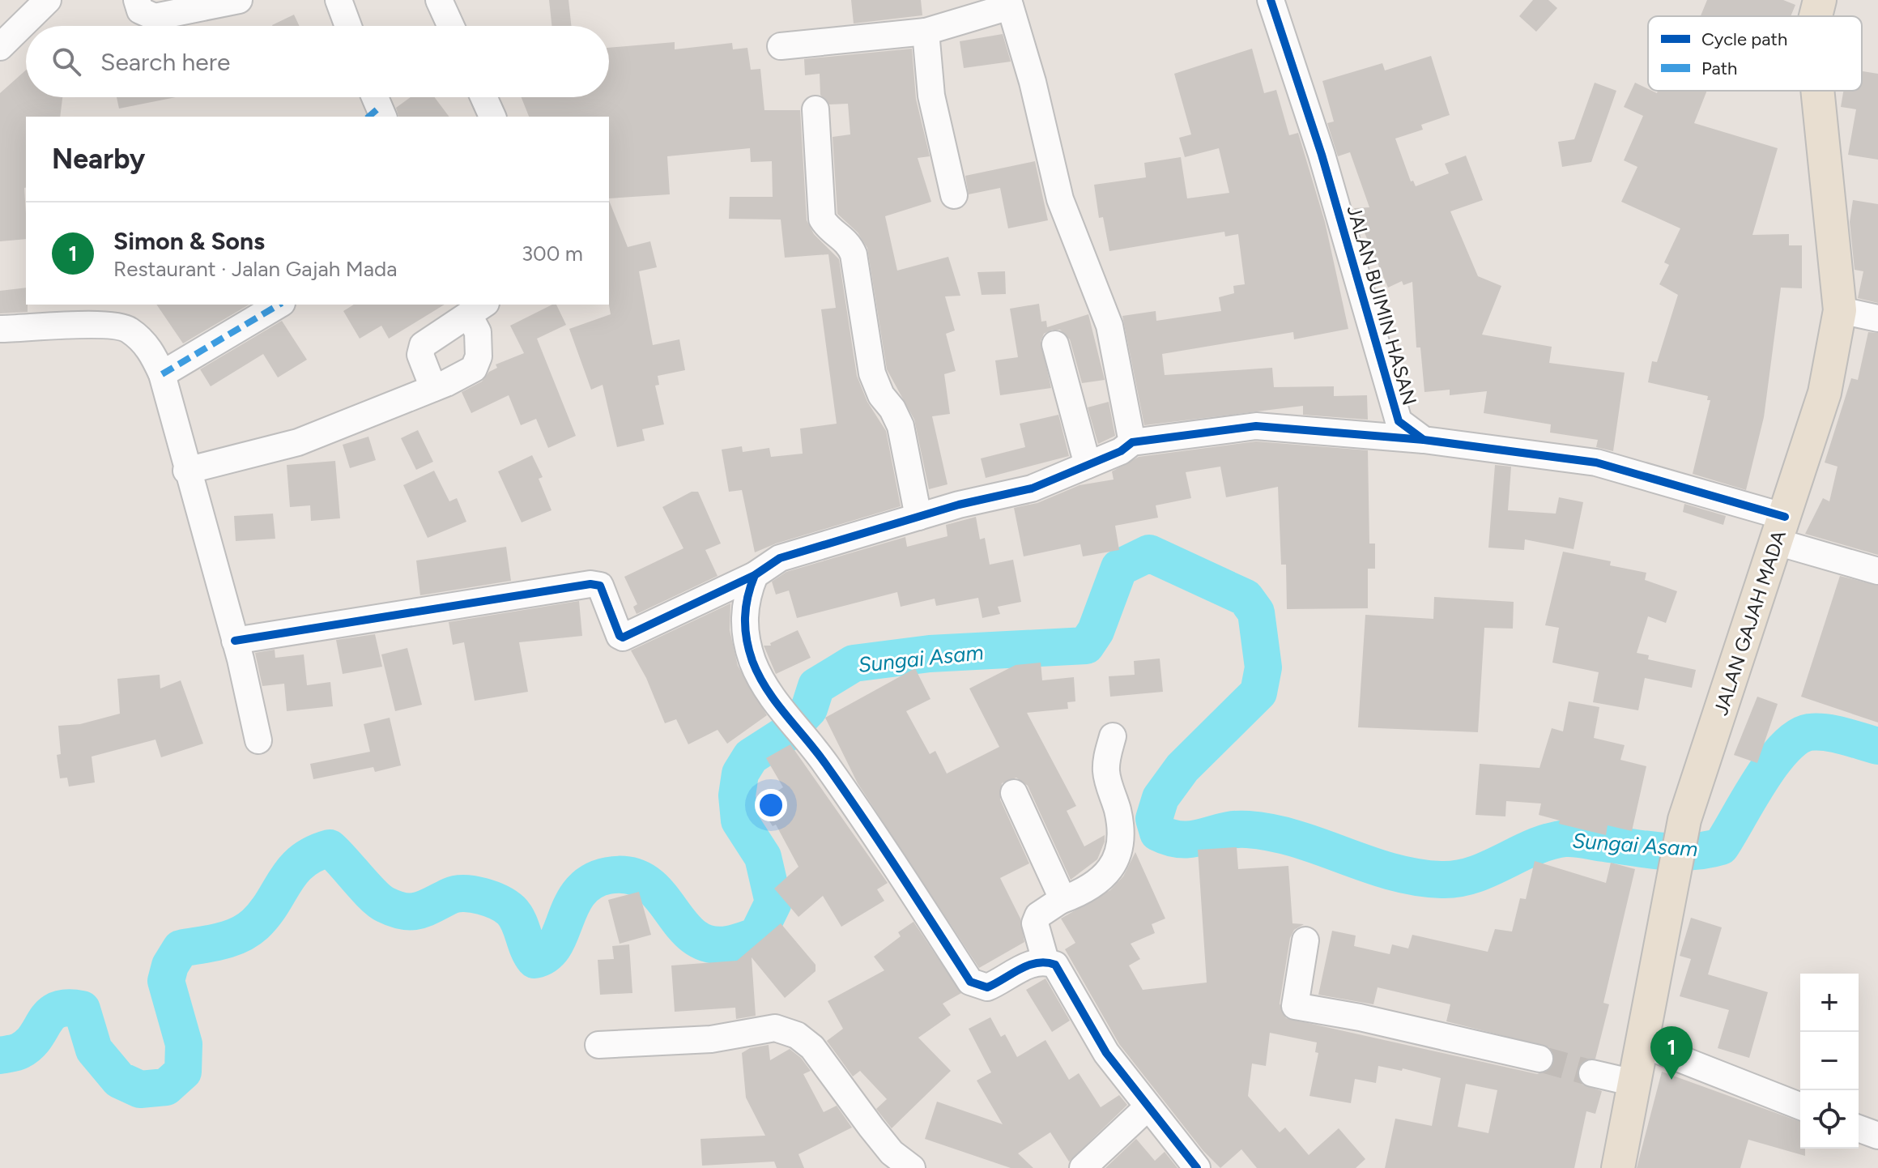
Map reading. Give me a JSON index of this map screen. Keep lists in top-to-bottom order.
{
  "streets": {
    "main road": ["JALAN GAJAH MADA"],
    "street": ["JALAN BUIMIN HASAN"]
  },
  "water": ["Sungai Asam"],
  "legend": ["Cycle path", "Path"],
  "page": {
    "search": "Search here",
    "heading": "Nearby",
    "list": [
      {
        "mark": "1",
        "name": "Simon & Sons",
        "note": "Restaurant · Jalan Gajah Mada",
        "value": "300 m"
      }
    ],
    "map_buttons": ["+", "−"],
    "pins": "1"
  }
}
